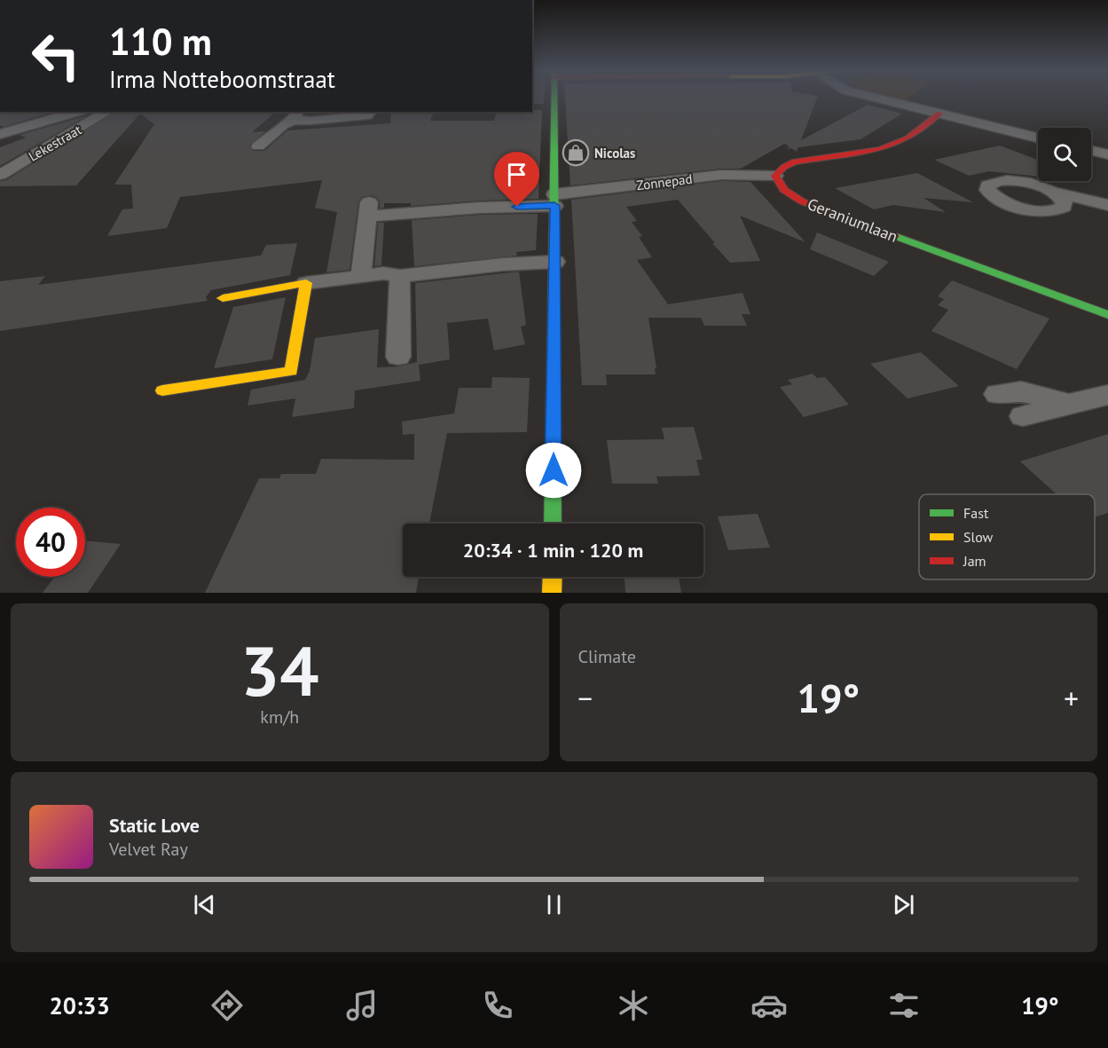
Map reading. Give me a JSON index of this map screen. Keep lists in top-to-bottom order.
{
  "streets": {
    "street": ["Lekestraat", "Zonnepad", "Geraniumlaan"]
  },
  "crossings": [
    ["Zonnepad", "Geraniumlaan"]
  ],
  "places": {
    "shop": ["Nicolas"]
  },
  "legend": ["Fast", "Slow", "Jam"],
  "page": {
    "turn": ["110 m", "Irma Notteboomstraat"],
    "limit": "40",
    "trip": "20:34 · 1 min · 120 m",
    "tile": [
      ["34", "km/h"],
      "Climate"
    ],
    "heat": ["−", "19°", "+"],
    "song": ["Static Love", "Velvet Ray"],
    "tabs": ["20:33", "19°"]
  }
}
